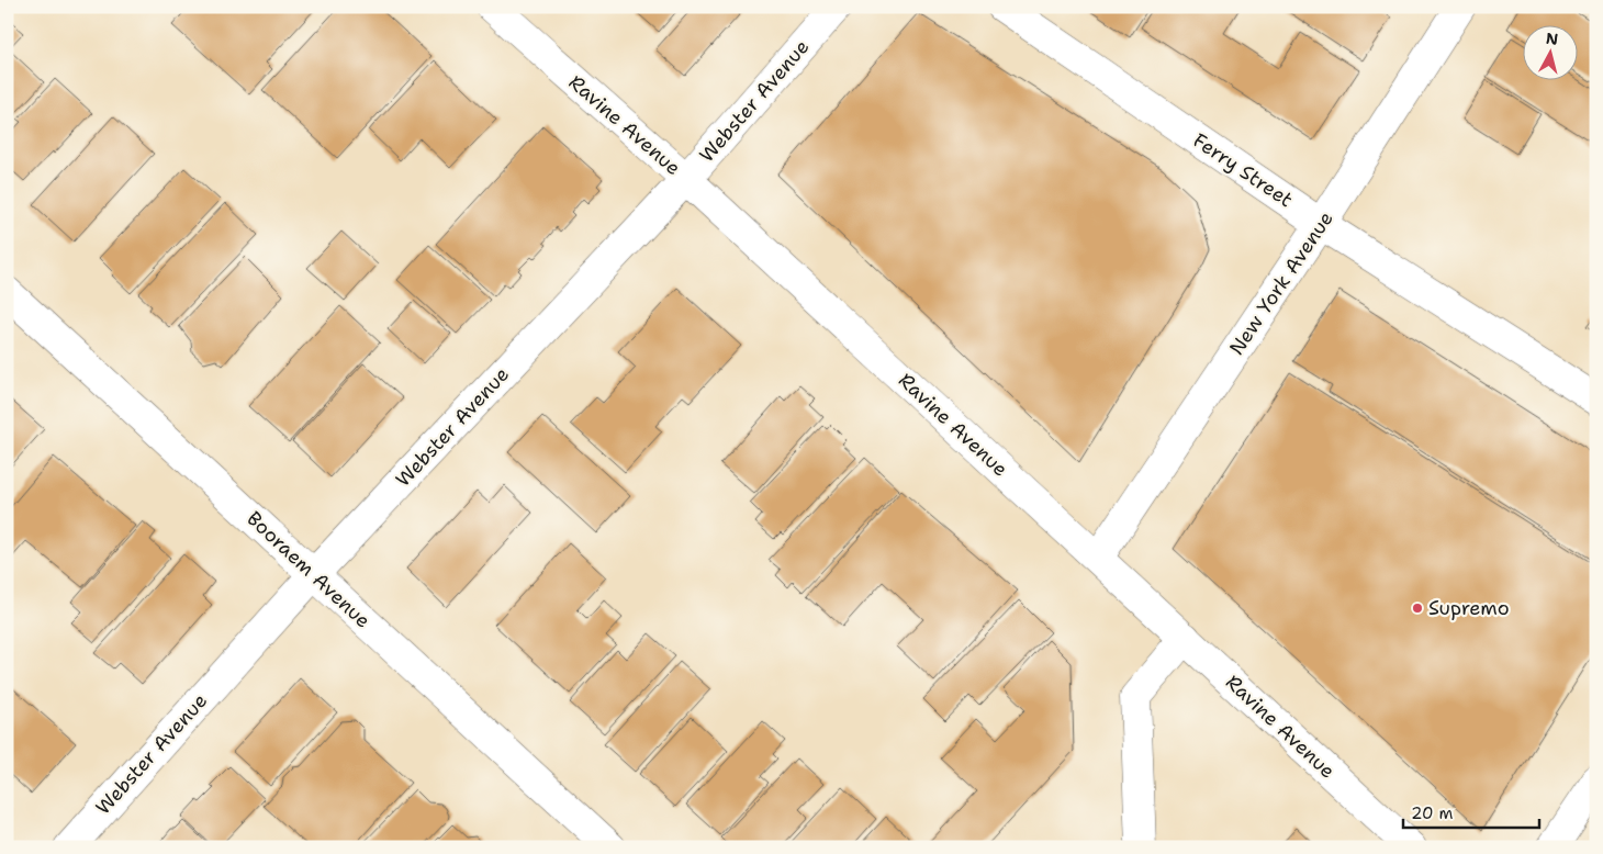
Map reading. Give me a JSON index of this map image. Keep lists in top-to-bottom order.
{
  "streets": {
    "street": [
      "Webster Avenue",
      "Ravine Avenue",
      "Ferry Street",
      "New York Avenue",
      "Booraem Avenue"
    ]
  },
  "crossings": [
    ["Webster Avenue", "Ravine Avenue"],
    ["Webster Avenue", "Booraem Avenue"],
    ["Ravine Avenue", "New York Avenue"],
    ["Ferry Street", "New York Avenue"]
  ],
  "places": ["Supremo"],
  "scale_bar": "20 m",
  "north": "top"
}
